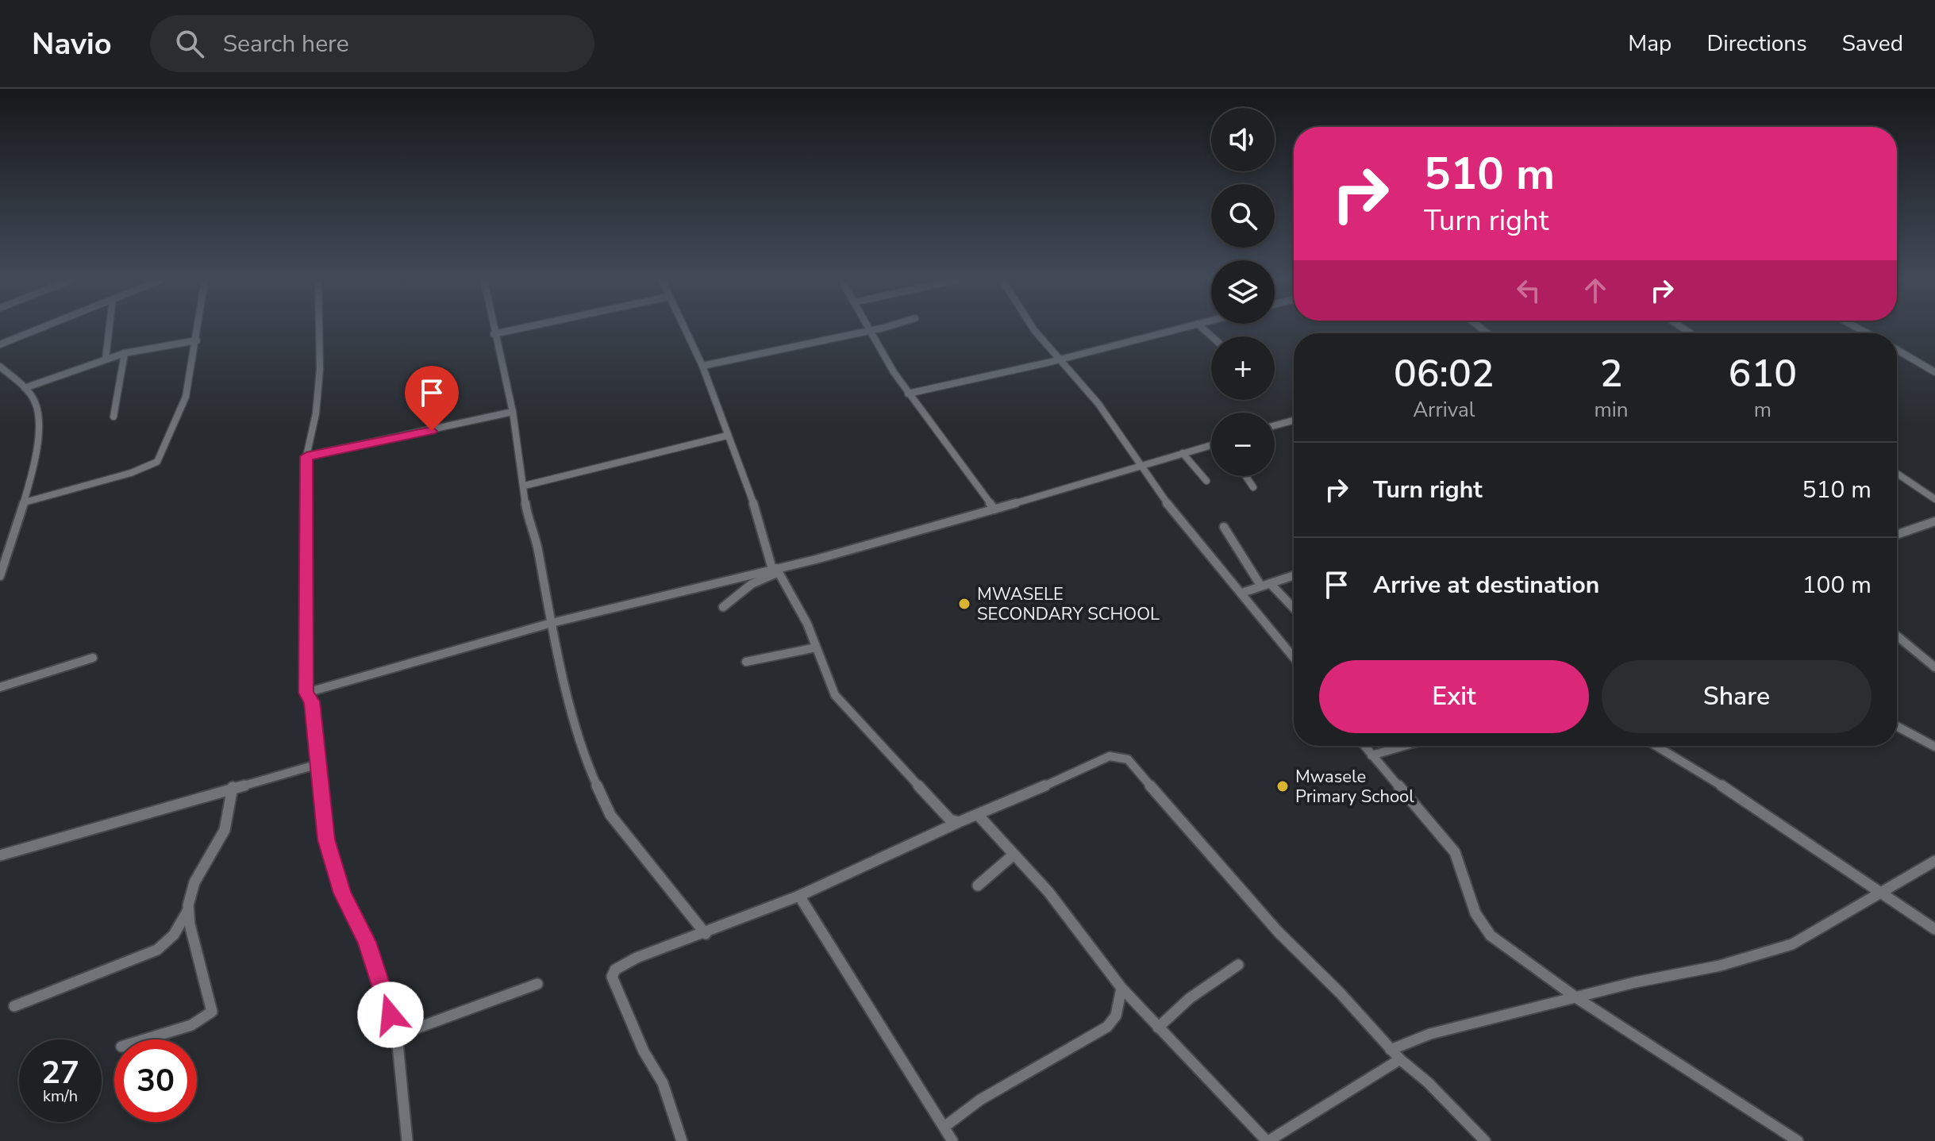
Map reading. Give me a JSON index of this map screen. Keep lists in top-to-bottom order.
{
  "places": ["MWASELE SECONDARY SCHOOL", "Mwasele Primary School"],
  "page": {
    "header": "Navio",
    "search": "Search here",
    "nav": ["Map", "Directions", "Saved"],
    "map_buttons": ["+", "−"],
    "turn": ["510 m", "Turn right"],
    "eta": [
      "06:02",
      "Arrival",
      "2",
      "min",
      "610",
      "m"
    ],
    "list": [
      {
        "name": "Turn right",
        "value": "510 m"
      },
      {
        "name": "Arrive at destination",
        "value": "100 m"
      }
    ],
    "buttons": ["Exit", "Share"],
    "speed": "27 km/h",
    "limit": "30"
  }
}
